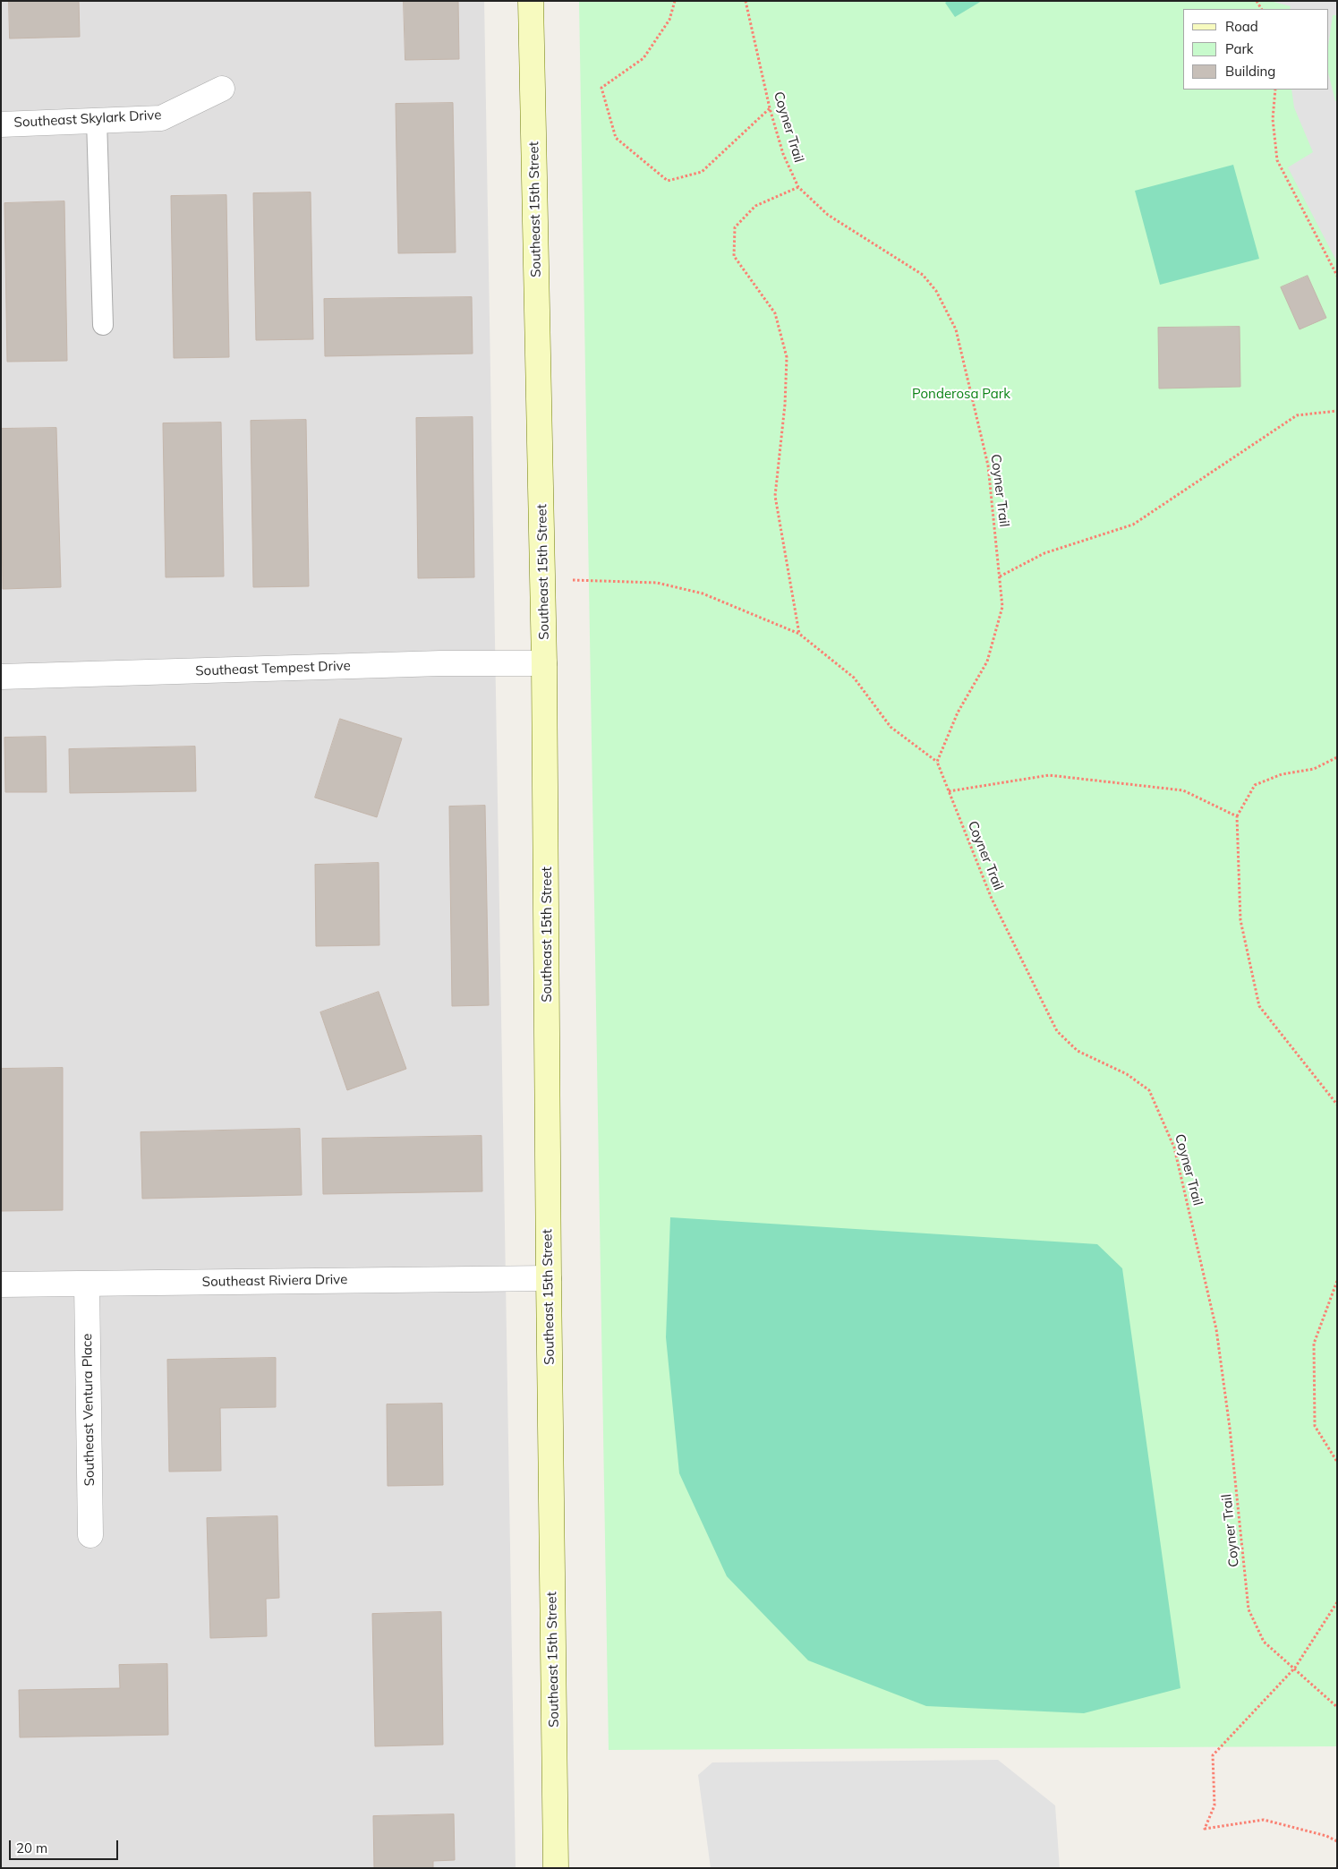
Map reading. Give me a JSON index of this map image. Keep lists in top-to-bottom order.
{
  "streets": {
    "main road": ["Southeast 15th Street"],
    "street": [
      "Southeast Skylark Drive",
      "Southeast Tempest Drive",
      "Southeast Riviera Drive",
      "Southeast Ventura Place"
    ],
    "path": ["Coyner Trail"]
  },
  "crossings": [
    ["Southeast 15th Street", "Southeast Tempest Drive"],
    ["Southeast 15th Street", "Southeast Riviera Drive"],
    ["Southeast Riviera Drive", "Southeast Ventura Place"]
  ],
  "parks": ["Ponderosa Park"],
  "legend": ["Road", "Park", "Building"],
  "scale_bar": "20 m"
}
